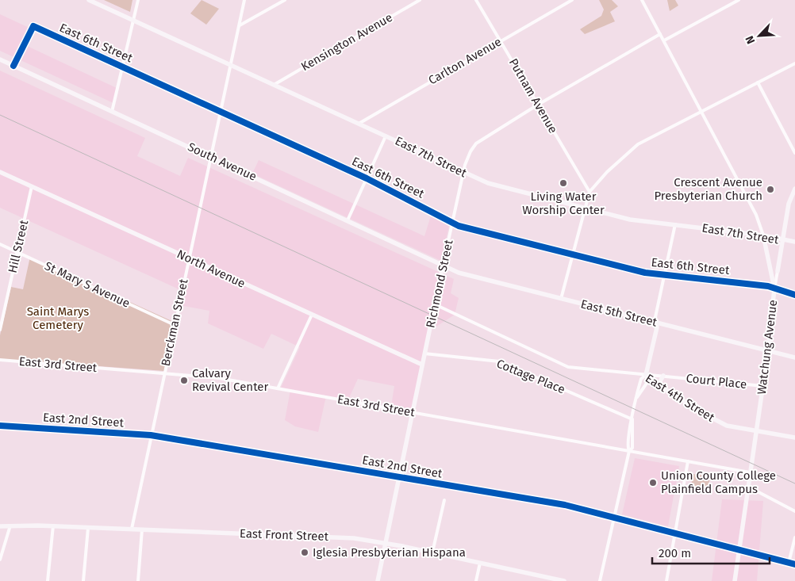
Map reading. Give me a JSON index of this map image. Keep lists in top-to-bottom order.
{
  "streets": {
    "street": [
      "Kensington Avenue",
      "East 6th Street",
      "Carlton Avenue",
      "Putnam Avenue",
      "East 7th Street",
      "South Avenue",
      "Hill Street",
      "North Avenue",
      "Richmond Street",
      "St Mary S Avenue",
      "East 5th Street",
      "Berckman Street",
      "Watchung Avenue",
      "East 3rd Street",
      "Cottage Place",
      "Court Place",
      "East 4th Street",
      "East 2nd Street",
      "East Front Street"
    ]
  },
  "crossings": [
    ["Kensington Avenue", "East 7th Street"],
    ["East 6th Street", "South Avenue"],
    ["East 6th Street", "Richmond Street"],
    ["East 6th Street", "Berckman Street"],
    ["East 6th Street", "Watchung Avenue"],
    ["Carlton Avenue", "Putnam Avenue"],
    ["Carlton Avenue", "East 7th Street"],
    ["Putnam Avenue", "Richmond Street"],
    ["East 7th Street", "Richmond Street"],
    ["East 7th Street", "Berckman Street"],
    ["East 7th Street", "Watchung Avenue"],
    ["South Avenue", "Richmond Street"],
    ["South Avenue", "East 5th Street"],
    ["South Avenue", "Berckman Street"],
    ["Hill Street", "North Avenue"],
    ["Hill Street", "St Mary S Avenue"],
    ["North Avenue", "Richmond Street"],
    ["North Avenue", "Berckman Street"],
    ["Richmond Street", "East 5th Street"],
    ["Richmond Street", "Watchung Avenue"],
    ["Richmond Street", "East 3rd Street"],
    ["Richmond Street", "Cottage Place"],
    ["Richmond Street", "East 4th Street"],
    ["Richmond Street", "East 2nd Street"],
    ["Richmond Street", "East Front Street"],
    ["St Mary S Avenue", "Berckman Street"],
    ["East 5th Street", "Watchung Avenue"],
    ["Berckman Street", "East 3rd Street"],
    ["Berckman Street", "East 2nd Street"],
    ["Berckman Street", "East Front Street"],
    ["Watchung Avenue", "East 3rd Street"],
    ["Watchung Avenue", "Court Place"],
    ["Watchung Avenue", "East 4th Street"],
    ["Watchung Avenue", "East 2nd Street"],
    ["Court Place", "East 4th Street"]
  ],
  "parks": ["Saint Marys Cemetery"],
  "places": [
    "Living Water Worship Center",
    "Crescent Avenue Presbyterian Church",
    "Calvary Revival Center",
    "Union County College Plainfield Campus",
    "Iglesia Presbyterian Hispana"
  ],
  "scale_bar": "200 m",
  "north": "bottom left"
}
